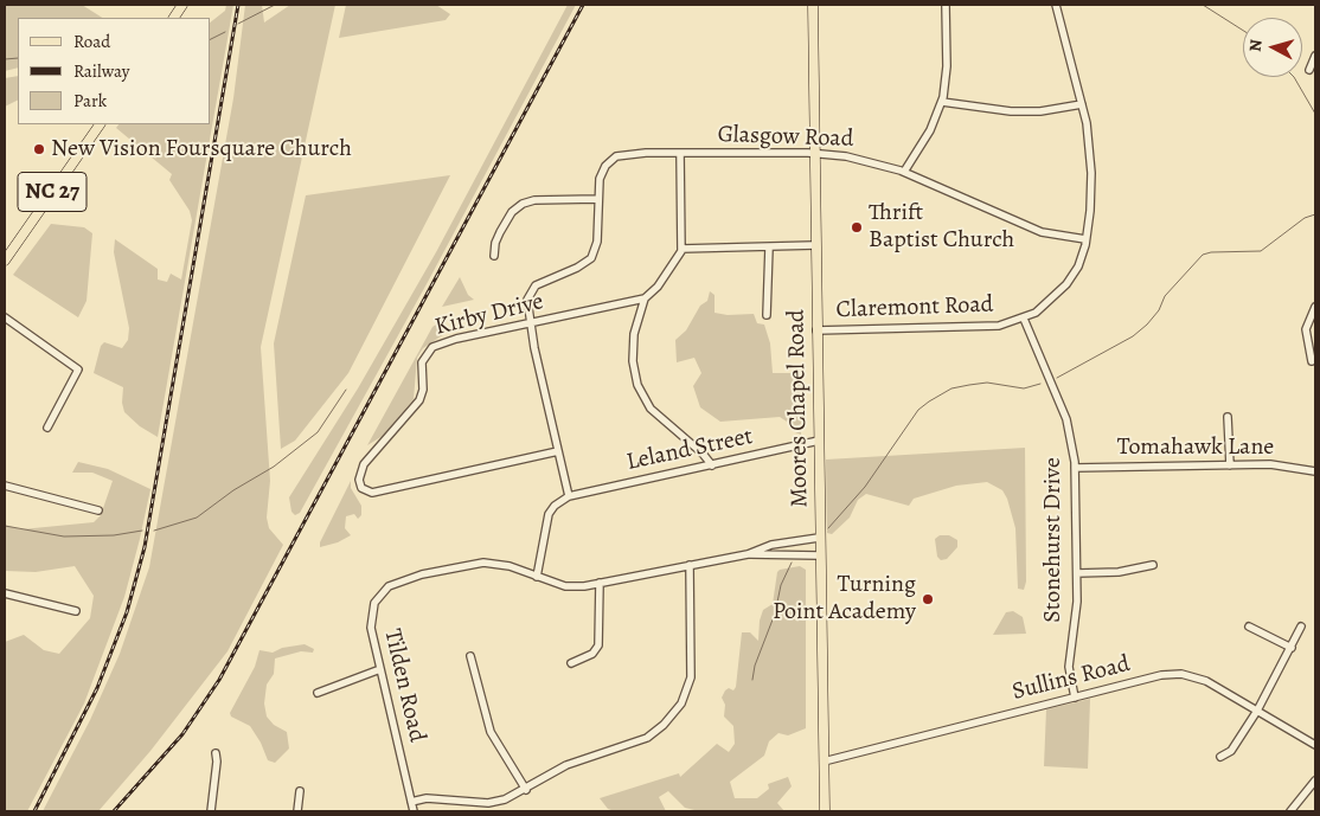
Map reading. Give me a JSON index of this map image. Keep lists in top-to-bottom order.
{
  "streets": {
    "main road": ["NC 27", "Moores Chapel Road"],
    "street": [
      "Glasgow Road",
      "Claremont Road",
      "Kirby Drive",
      "Tomahawk Lane",
      "Leland Street",
      "Stonehurst Drive",
      "Sullins Road",
      "Tilden Road"
    ]
  },
  "crossings": [
    ["Glasgow Road", "Claremont Road"],
    ["Glasgow Road", "Moores Chapel Road"],
    ["Claremont Road", "Moores Chapel Road"],
    ["Claremont Road", "Stonehurst Drive"],
    ["Moores Chapel Road", "Leland Street"],
    ["Moores Chapel Road", "Sullins Road"],
    ["Moores Chapel Road", "Tilden Road"],
    ["Tomahawk Lane", "Stonehurst Drive"],
    ["Stonehurst Drive", "Sullins Road"]
  ],
  "places": ["New Vision Foursquare Church", "Thrift Baptist Church", "Turning Point Academy"],
  "legend": ["Road", "Railway", "Park"],
  "north": "left"
}
